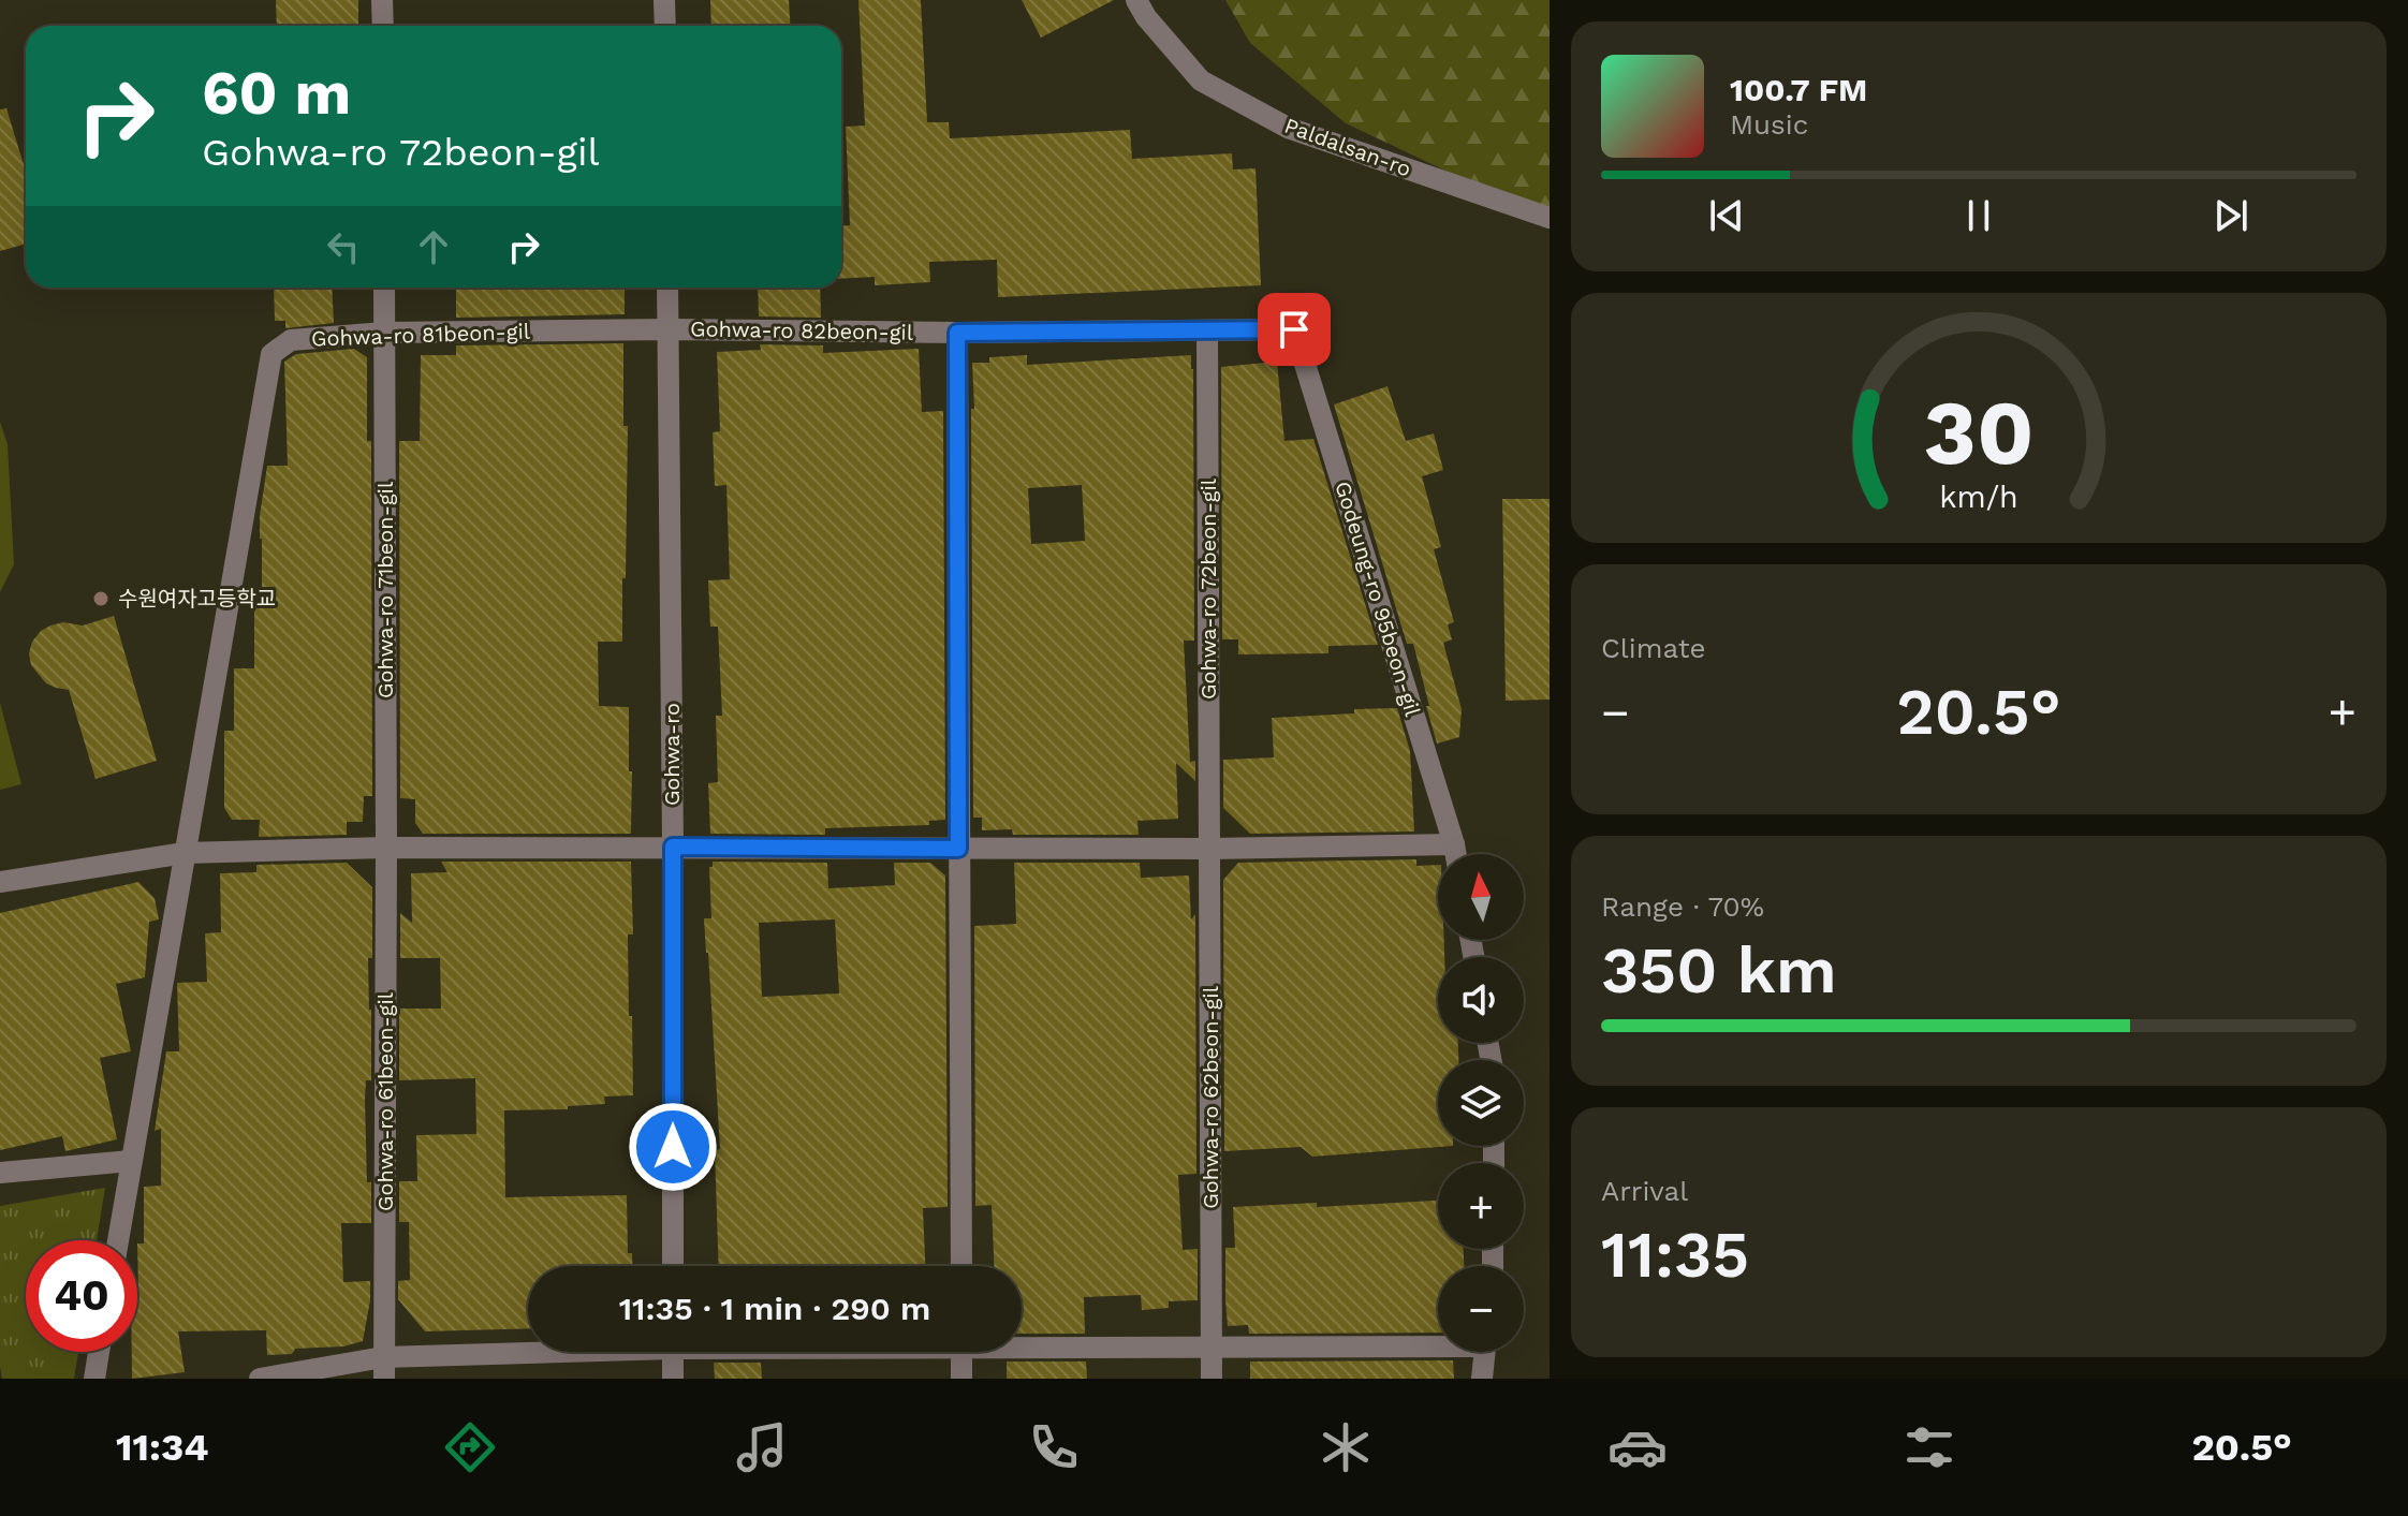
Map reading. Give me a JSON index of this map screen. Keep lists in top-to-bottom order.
{
  "streets": {
    "street": [
      "Paldalsan-ro",
      "Gohwa-ro 82beon-gil",
      "Gohwa-ro 81beon-gil",
      "Gohwa-ro 72beon-gil",
      "Gohwa-ro 71beon-gil",
      "Godeung-ro 95beon-gil",
      "Gohwa-ro",
      "Gohwa-ro 62beon-gil",
      "Gohwa-ro 61beon-gil"
    ]
  },
  "crossings": [
    ["Gohwa-ro 82beon-gil", "Gohwa-ro 81beon-gil"],
    ["Gohwa-ro 82beon-gil", "Gohwa-ro 72beon-gil"],
    ["Gohwa-ro 82beon-gil", "Godeung-ro 95beon-gil"],
    ["Gohwa-ro 82beon-gil", "Gohwa-ro"],
    ["Gohwa-ro 81beon-gil", "Gohwa-ro 71beon-gil"],
    ["Gohwa-ro 81beon-gil", "Gohwa-ro"],
    ["Gohwa-ro 72beon-gil", "Gohwa-ro 62beon-gil"],
    ["Gohwa-ro 71beon-gil", "Gohwa-ro 61beon-gil"]
  ],
  "places": ["수원여자고등학교"],
  "north": "top",
  "page": {
    "turn": ["60 m", "Gohwa-ro 72beon-gil"],
    "song": ["100.7 FM", "Music"],
    "tile": [
      "Climate",
      ["Range · 70%", "350 km"],
      ["Arrival", "11:35"]
    ],
    "heat": ["−", "20.5°", "+"],
    "map_buttons": ["+", "−"],
    "limit": "40",
    "trip": "11:35 · 1 min · 290 m",
    "tabs": ["11:34", "20.5°"],
    "gauge": ["30", "km/h"]
  }
}
